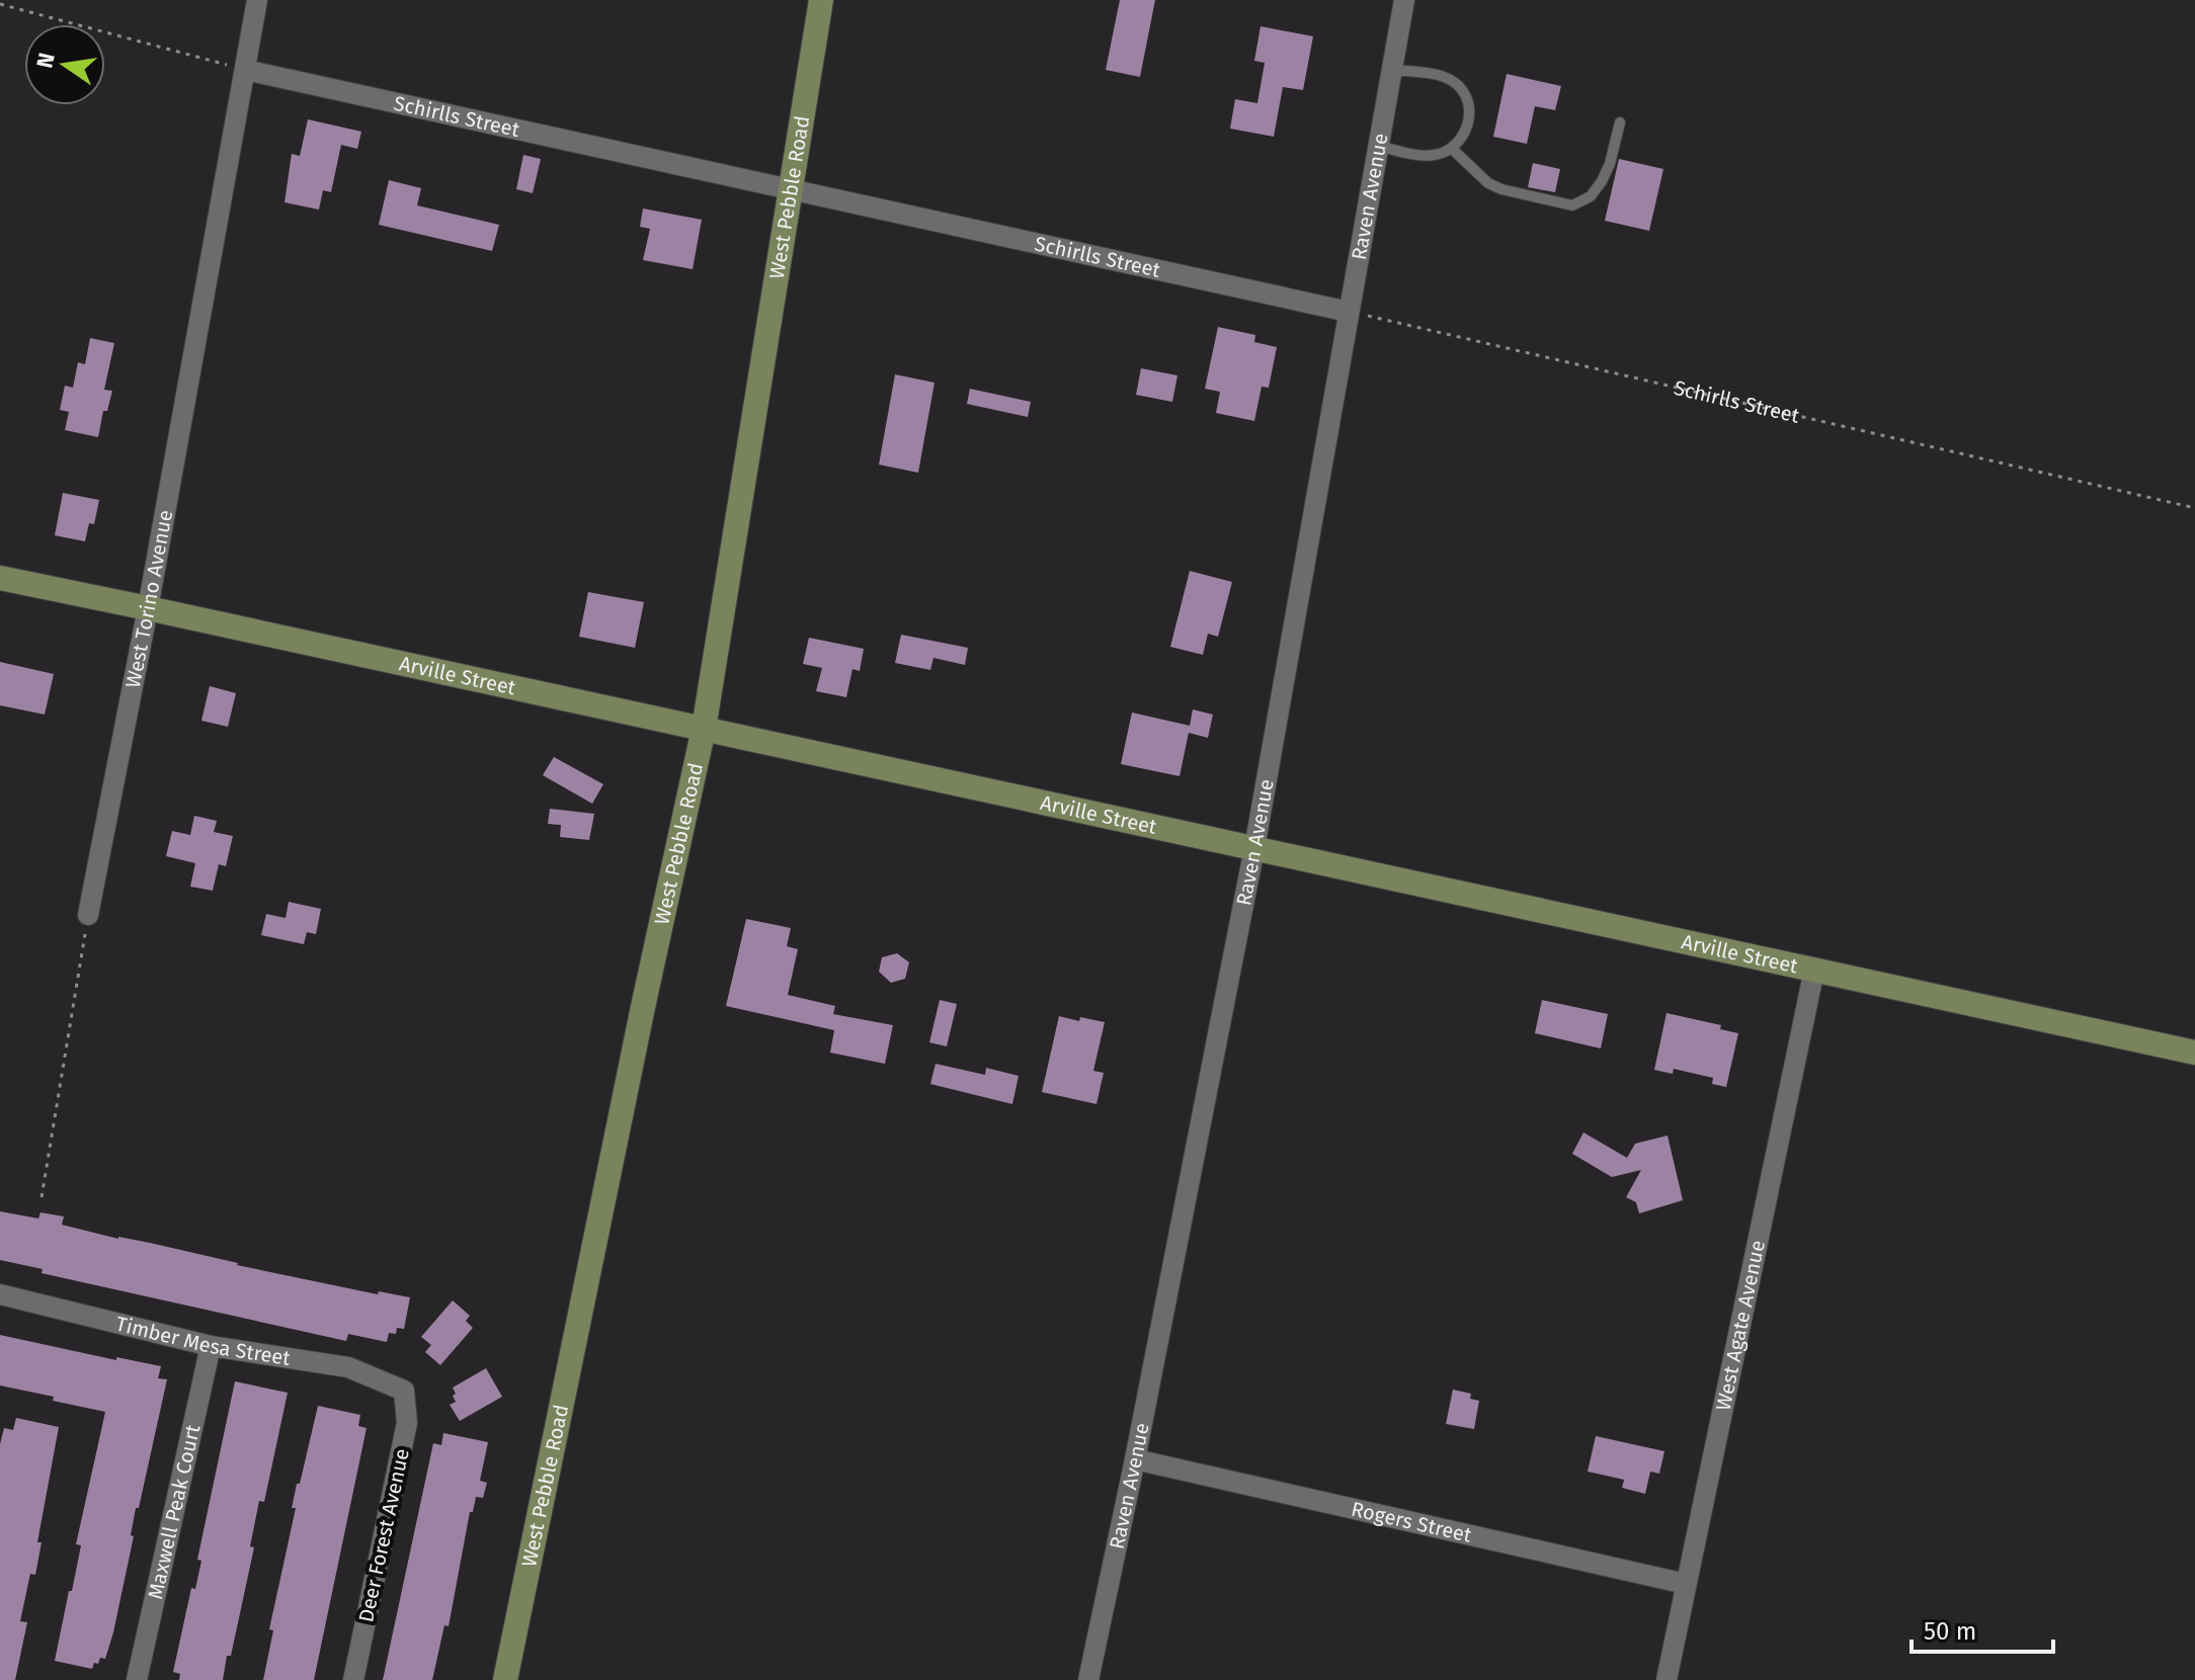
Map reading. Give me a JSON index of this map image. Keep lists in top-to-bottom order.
{
  "streets": {
    "street": [
      "Schirlls Street",
      "West Pebble Road",
      "Raven Avenue",
      "West Torino Avenue",
      "Arville Street",
      "West Agate Avenue",
      "Timber Mesa Street",
      "Maxwell Peak Court",
      "Rogers Street",
      "Deer Forest Avenue"
    ]
  },
  "crossings": [
    ["Schirlls Street", "West Pebble Road"],
    ["Schirlls Street", "Raven Avenue"],
    ["Schirlls Street", "West Torino Avenue"],
    ["West Pebble Road", "Arville Street"],
    ["Raven Avenue", "Arville Street"],
    ["Raven Avenue", "Rogers Street"],
    ["West Torino Avenue", "Arville Street"],
    ["Arville Street", "West Agate Avenue"],
    ["West Agate Avenue", "Rogers Street"],
    ["Timber Mesa Street", "Maxwell Peak Court"],
    ["Timber Mesa Street", "Deer Forest Avenue"]
  ],
  "scale_bar": "50 m",
  "north": "left"
}
